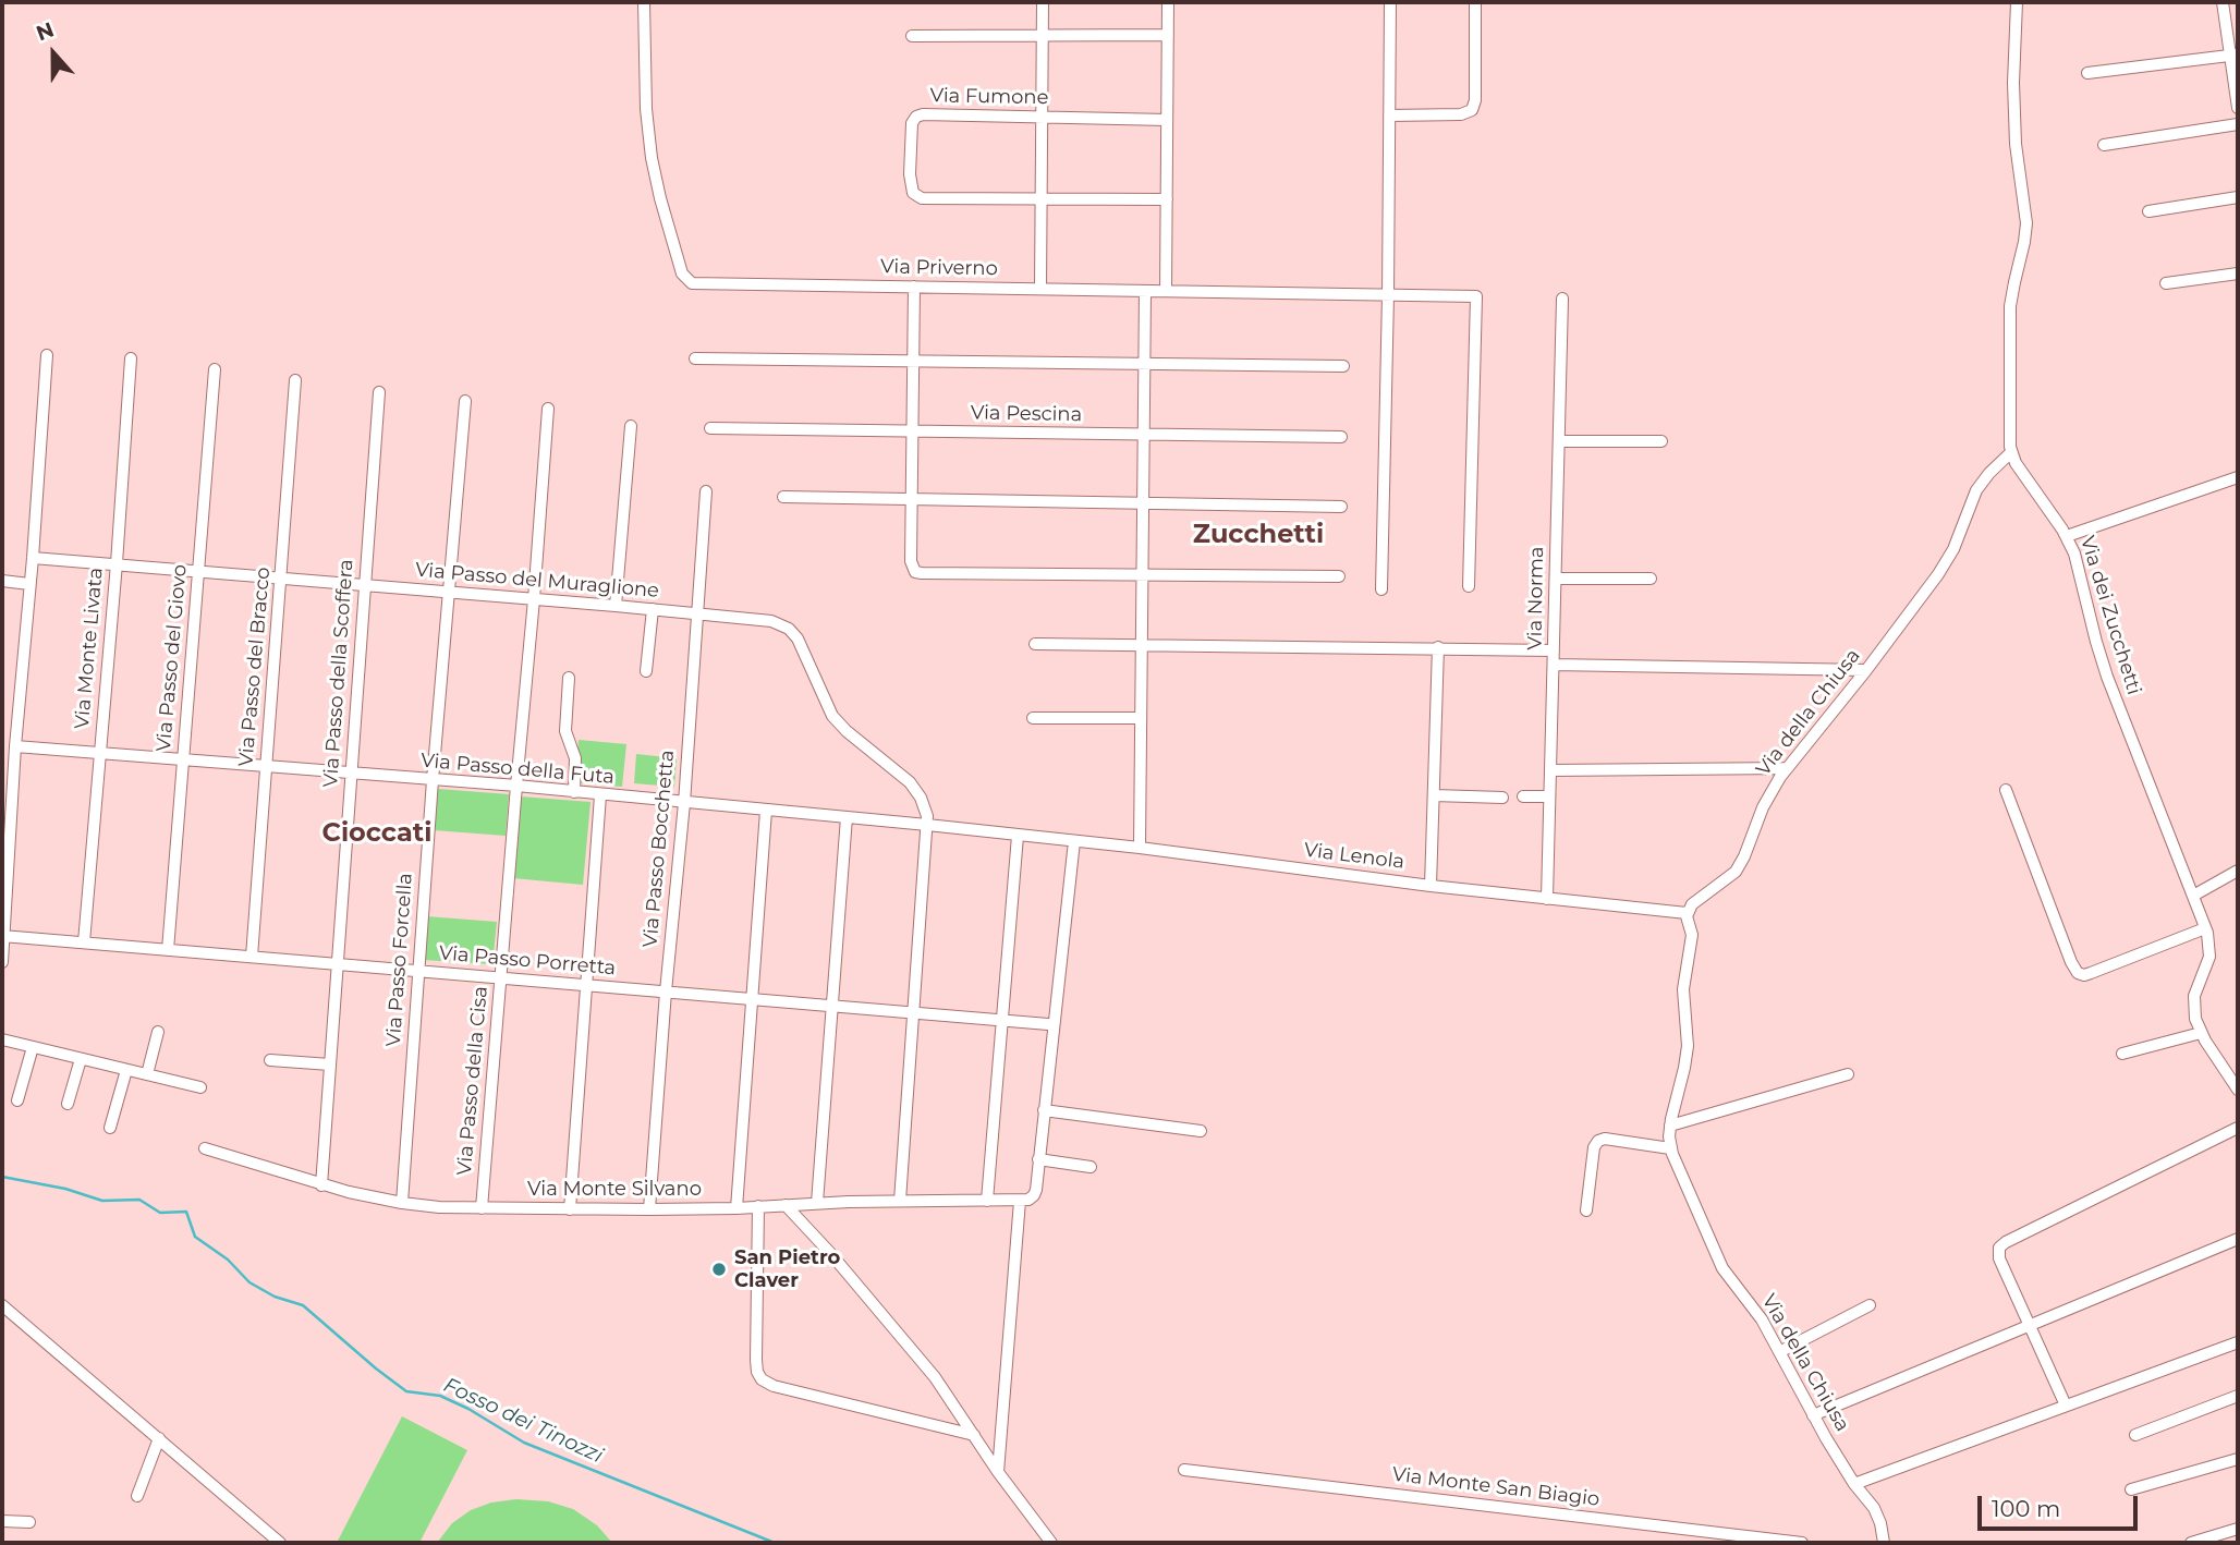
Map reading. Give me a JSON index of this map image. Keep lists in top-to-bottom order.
{
  "streets": {
    "street": [
      "Via Fumone",
      "Via Priverno",
      "Via Pescina",
      "Via Passo del Muraglione",
      "Via Norma",
      "Via dei Zucchetti",
      "Via Monte Livata",
      "Via Passo del Giovo",
      "Via Passo del Bracco",
      "Via Passo della Scoffera",
      "Via della Chiusa",
      "Via Passo della Futa",
      "Via Passo Bocchetta",
      "Via Lenola",
      "Via Passo Forcella",
      "Via Passo Porretta",
      "Via Passo della Cisa",
      "Via Monte Silvano",
      "Via Monte San Biagio"
    ]
  },
  "crossings": [
    ["Via Passo del Muraglione", "Via Monte Livata"],
    ["Via Passo del Muraglione", "Via Passo del Giovo"],
    ["Via Passo del Muraglione", "Via Passo del Bracco"],
    ["Via Passo del Muraglione", "Via Passo della Scoffera"],
    ["Via Passo del Muraglione", "Via Passo della Futa"],
    ["Via Passo del Muraglione", "Via Passo Bocchetta"],
    ["Via Passo del Muraglione", "Via Passo Forcella"],
    ["Via Passo del Muraglione", "Via Passo della Cisa"],
    ["Via Norma", "Via Lenola"],
    ["Via dei Zucchetti", "Via della Chiusa"],
    ["Via Monte Livata", "Via Passo della Futa"],
    ["Via Monte Livata", "Via Passo Porretta"],
    ["Via Passo del Giovo", "Via Passo della Futa"],
    ["Via Passo del Giovo", "Via Passo Porretta"],
    ["Via Passo del Bracco", "Via Passo della Futa"],
    ["Via Passo del Bracco", "Via Passo Porretta"],
    ["Via Passo della Scoffera", "Via Passo della Futa"],
    ["Via Passo della Scoffera", "Via Passo Porretta"],
    ["Via Passo della Scoffera", "Via Monte Silvano"],
    ["Via della Chiusa", "Via Lenola"],
    ["Via Passo della Futa", "Via Passo Bocchetta"],
    ["Via Passo della Futa", "Via Lenola"],
    ["Via Passo della Futa", "Via Passo Forcella"],
    ["Via Passo della Futa", "Via Passo della Cisa"],
    ["Via Passo Bocchetta", "Via Passo Porretta"],
    ["Via Passo Bocchetta", "Via Monte Silvano"],
    ["Via Passo Forcella", "Via Passo Porretta"],
    ["Via Passo Forcella", "Via Monte Silvano"],
    ["Via Passo Porretta", "Via Passo della Cisa"],
    ["Via Passo della Cisa", "Via Monte Silvano"]
  ],
  "districts": ["Zucchetti", "Cioccati"],
  "water": ["Fosso dei Tinozzi"],
  "places": ["San Pietro Claver"],
  "scale_bar": "100 m",
  "north": "top"
}
